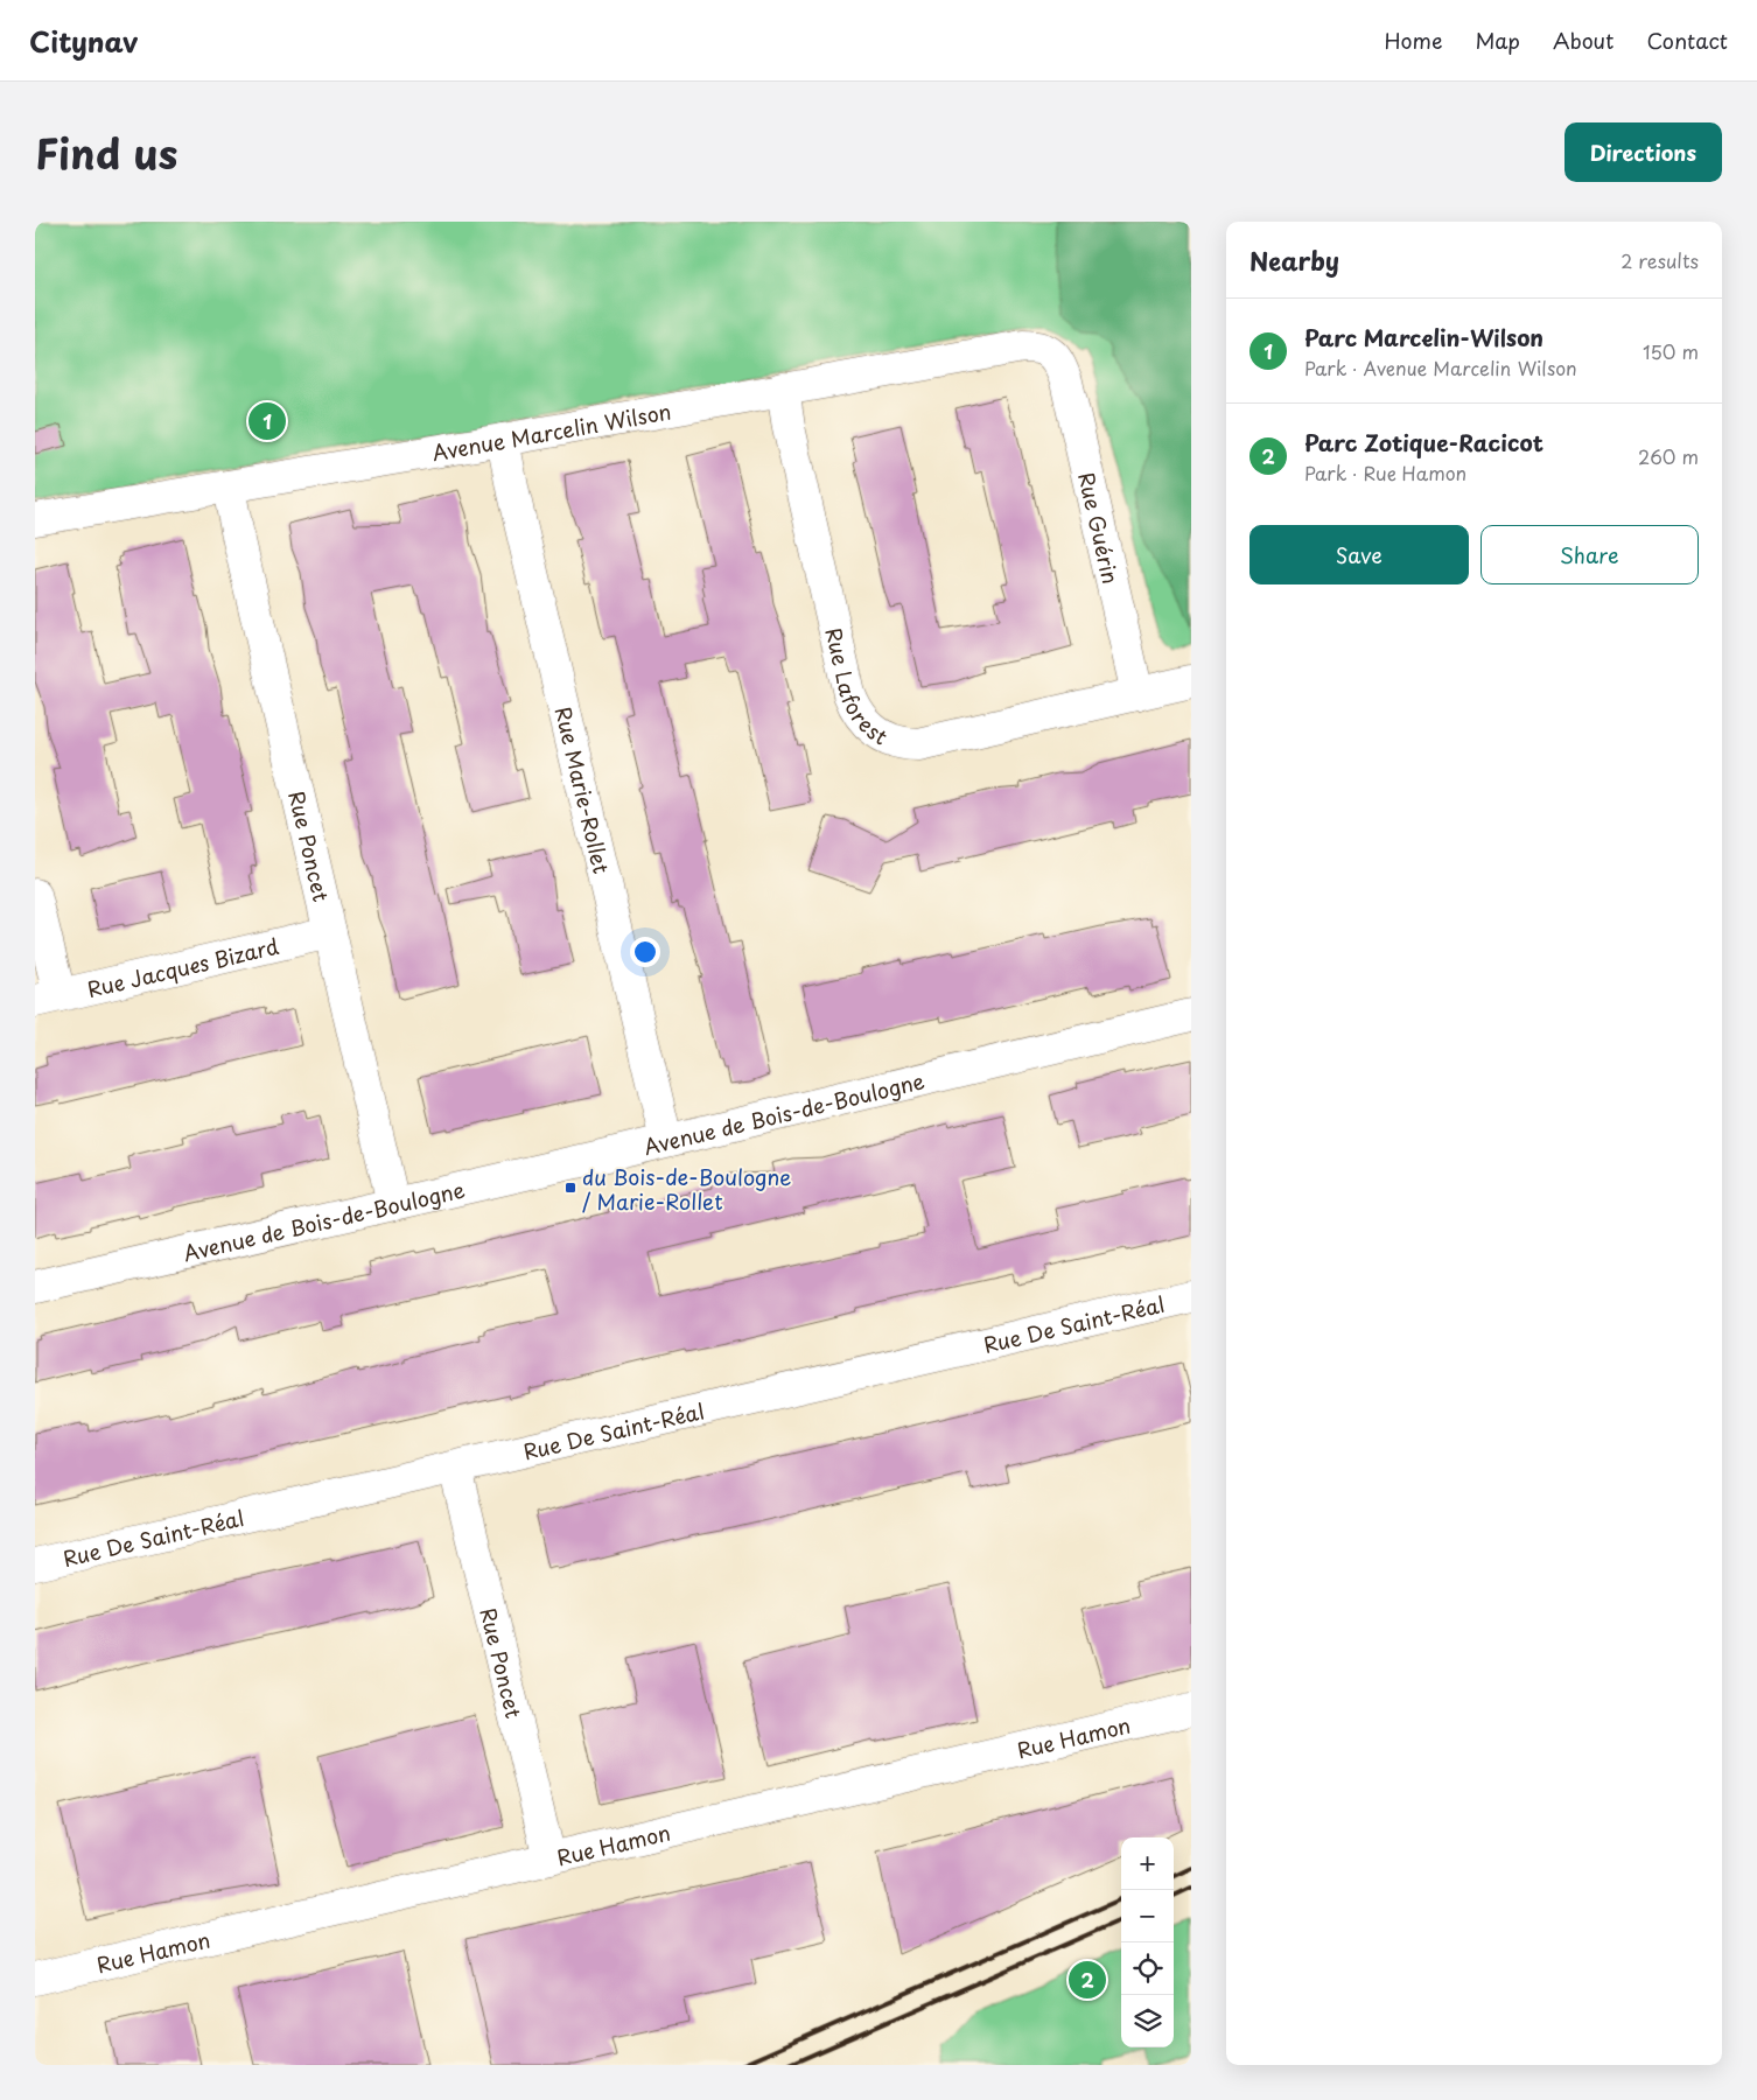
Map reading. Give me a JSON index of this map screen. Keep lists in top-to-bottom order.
{
  "streets": {
    "street": [
      "Avenue Marcelin Wilson",
      "Rue Guérin",
      "Rue Laforest",
      "Rue Marie-Rollet",
      "Rue Poncet",
      "Rue Jacques Bizard",
      "Avenue de Bois-de-Boulogne",
      "Rue De Saint-Réal",
      "Rue Hamon"
    ]
  },
  "crossings": [
    ["Avenue Marcelin Wilson", "Rue Guérin"],
    ["Avenue Marcelin Wilson", "Rue Laforest"],
    ["Avenue Marcelin Wilson", "Rue Marie-Rollet"],
    ["Avenue Marcelin Wilson", "Rue Poncet"],
    ["Rue Guérin", "Rue Laforest"],
    ["Rue Marie-Rollet", "Avenue de Bois-de-Boulogne"],
    ["Rue Poncet", "Rue Jacques Bizard"],
    ["Rue Poncet", "Avenue de Bois-de-Boulogne"],
    ["Rue Poncet", "Rue De Saint-Réal"],
    ["Rue Poncet", "Rue Hamon"]
  ],
  "places": {
    "transit": ["du Bois-de-Boulogne / Marie-Rollet"]
  },
  "page": {
    "header": "Citynav",
    "nav": [
      "Home",
      "Map",
      "About",
      "Contact"
    ],
    "title": "Find us",
    "buttons": [
      "Directions",
      ["Save", "Share"]
    ],
    "heading": ["Nearby", "2 results"],
    "list": [
      {
        "mark": "1",
        "name": "Parc Marcelin-Wilson",
        "note": "Park · Avenue Marcelin Wilson",
        "value": "150 m"
      },
      {
        "mark": "2",
        "name": "Parc Zotique-Racicot",
        "note": "Park · Rue Hamon",
        "value": "260 m"
      }
    ],
    "pins": ["1", "2"],
    "map_buttons": ["+", "−"]
  }
}
